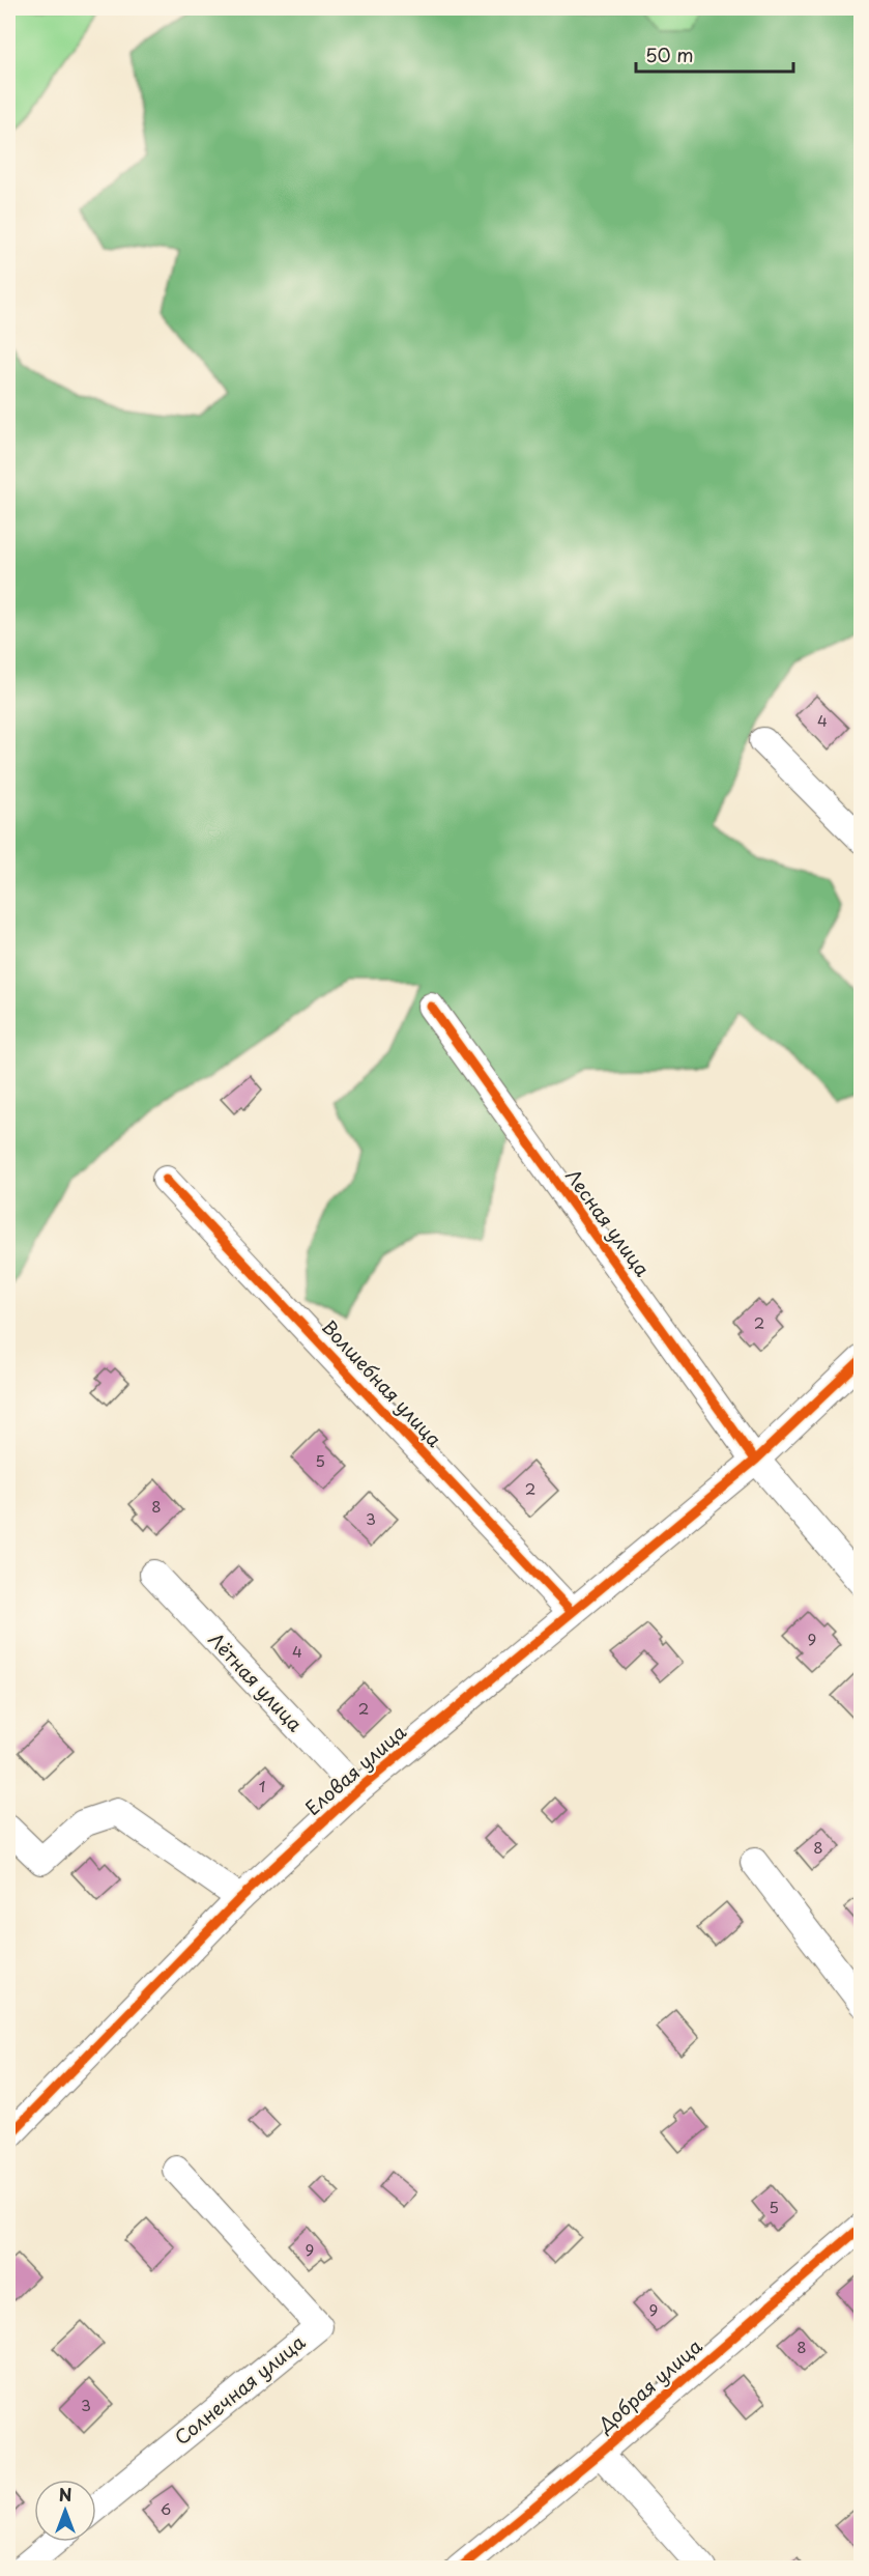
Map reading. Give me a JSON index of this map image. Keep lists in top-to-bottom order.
{
  "streets": {
    "street": [
      "Лесная улица",
      "Волшебная улица",
      "Лётная улица",
      "Еловая улица",
      "Добрая улица",
      "Солнечная улица"
    ]
  },
  "crossings": [
    ["Лесная улица", "Еловая улица"],
    ["Волшебная улица", "Еловая улица"],
    ["Лётная улица", "Еловая улица"]
  ],
  "house_numbers": [
    "4",
    "2",
    "5",
    "2",
    "8",
    "3",
    "9",
    "4",
    "2",
    "1",
    "8",
    "5",
    "9",
    "9",
    "8",
    "3",
    "6"
  ],
  "scale_bar": "50 m",
  "north": "top"
}
